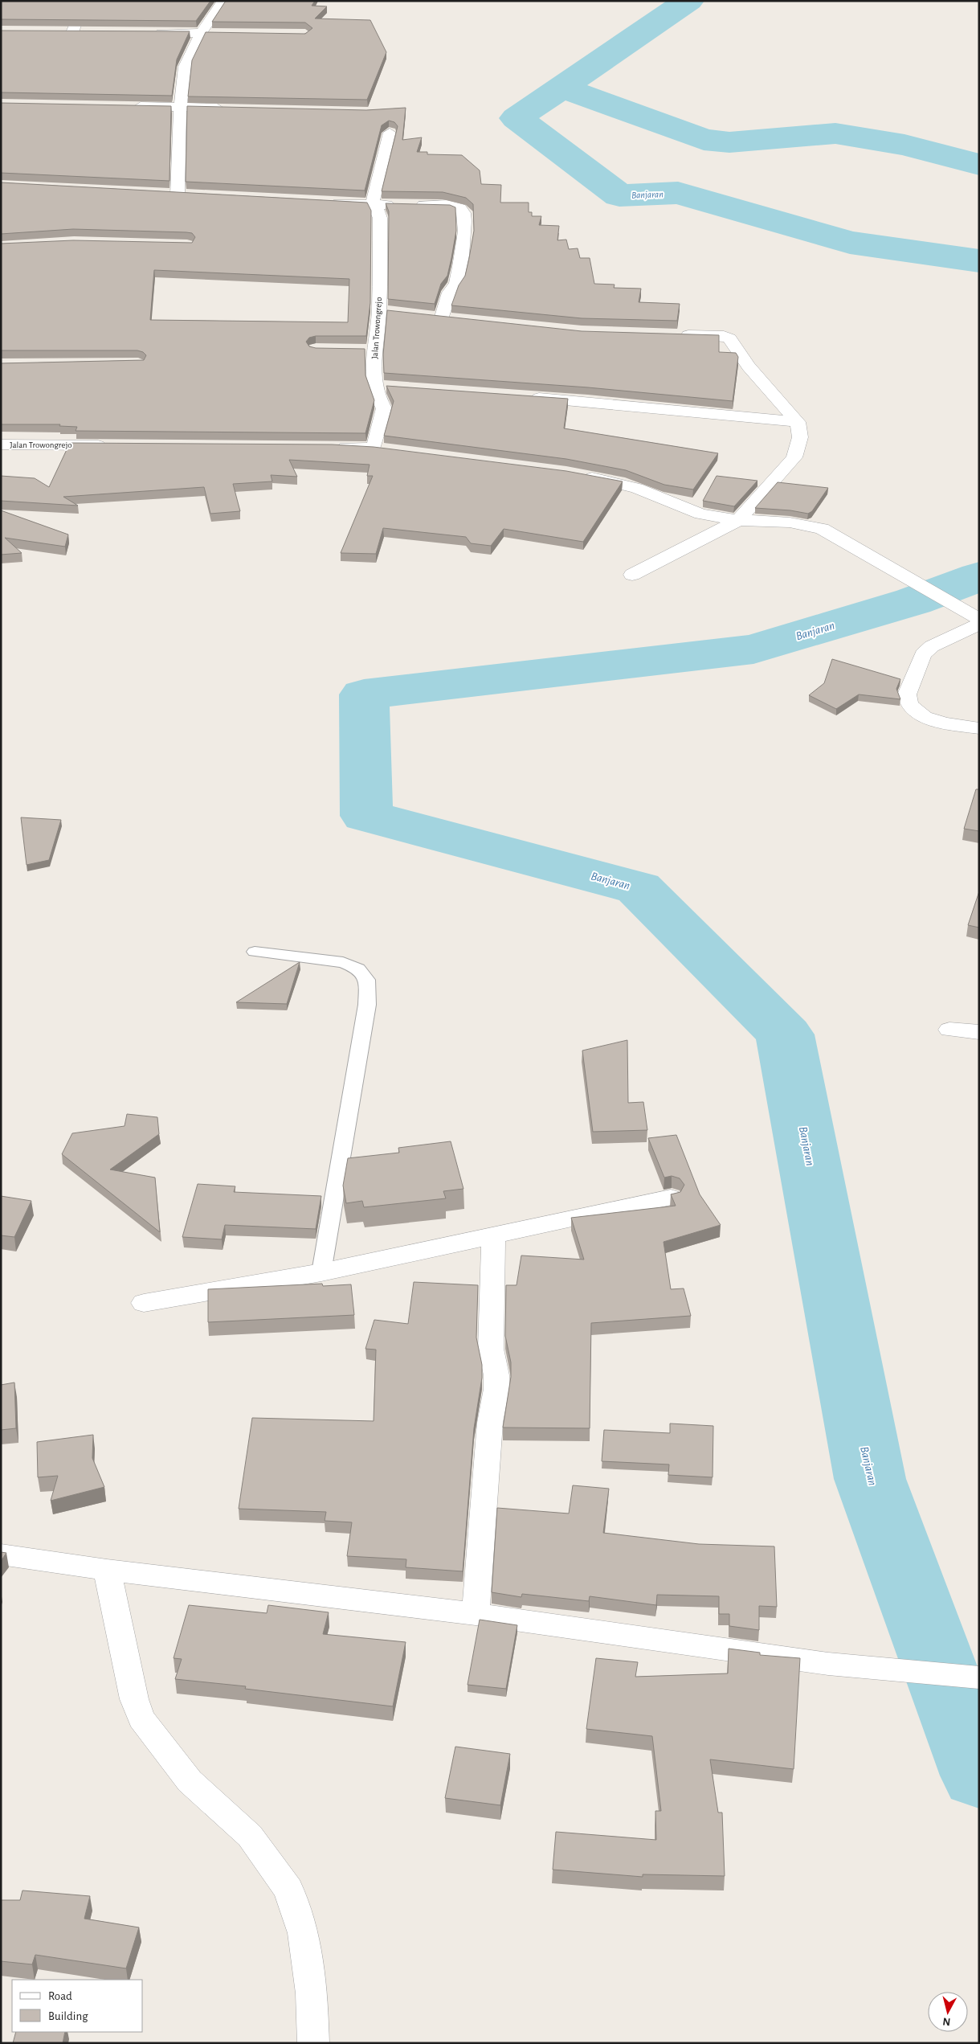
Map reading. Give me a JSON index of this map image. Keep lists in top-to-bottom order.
{
  "streets": {
    "street": ["Jalan Trowongrejo"]
  },
  "water": ["Banjaran"],
  "legend": ["Road", "Building"],
  "north": "bottom"
}
